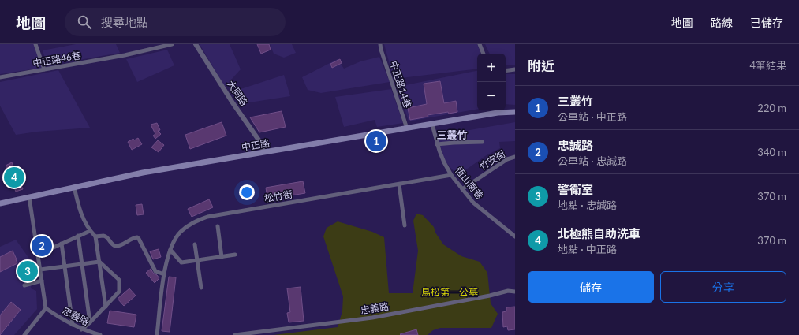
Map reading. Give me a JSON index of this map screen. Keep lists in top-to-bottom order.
{
  "streets": {
    "main road": ["中正路"],
    "street": [
      "中正路46巷",
      "中正路14巷",
      "大同路",
      "竹安街",
      "恆山南巷",
      "松竹街",
      "忠義路"
    ]
  },
  "crossings": [
    ["中正路14巷", "中正路"],
    ["大同路", "中正路"],
    ["中正路", "恆山南巷"],
    ["竹安街", "恆山南巷"],
    ["恆山南巷", "松竹街"]
  ],
  "districts": ["三叢竹"],
  "parks": ["鳥松第一公墓"],
  "page": {
    "header": "地圖",
    "search": "搜尋地點",
    "nav": ["地圖", "路線", "已儲存"],
    "heading": ["附近", "4筆結果"],
    "map_buttons": ["+", "−"],
    "list": [
      {
        "mark": "1",
        "name": "三叢竹",
        "note": "公車站 · 中正路",
        "value": "220 m"
      },
      {
        "mark": "2",
        "name": "忠誠路",
        "note": "公車站 · 忠誠路",
        "value": "340 m"
      },
      {
        "mark": "3",
        "name": "警衛室",
        "note": "地點 · 忠誠路",
        "value": "370 m"
      },
      {
        "mark": "4",
        "name": "北極熊自助洗車",
        "note": "地點 · 中正路",
        "value": "370 m"
      }
    ],
    "pins": [
      "1",
      "4",
      "2",
      "3"
    ],
    "buttons": ["儲存", "分享"]
  }
}
